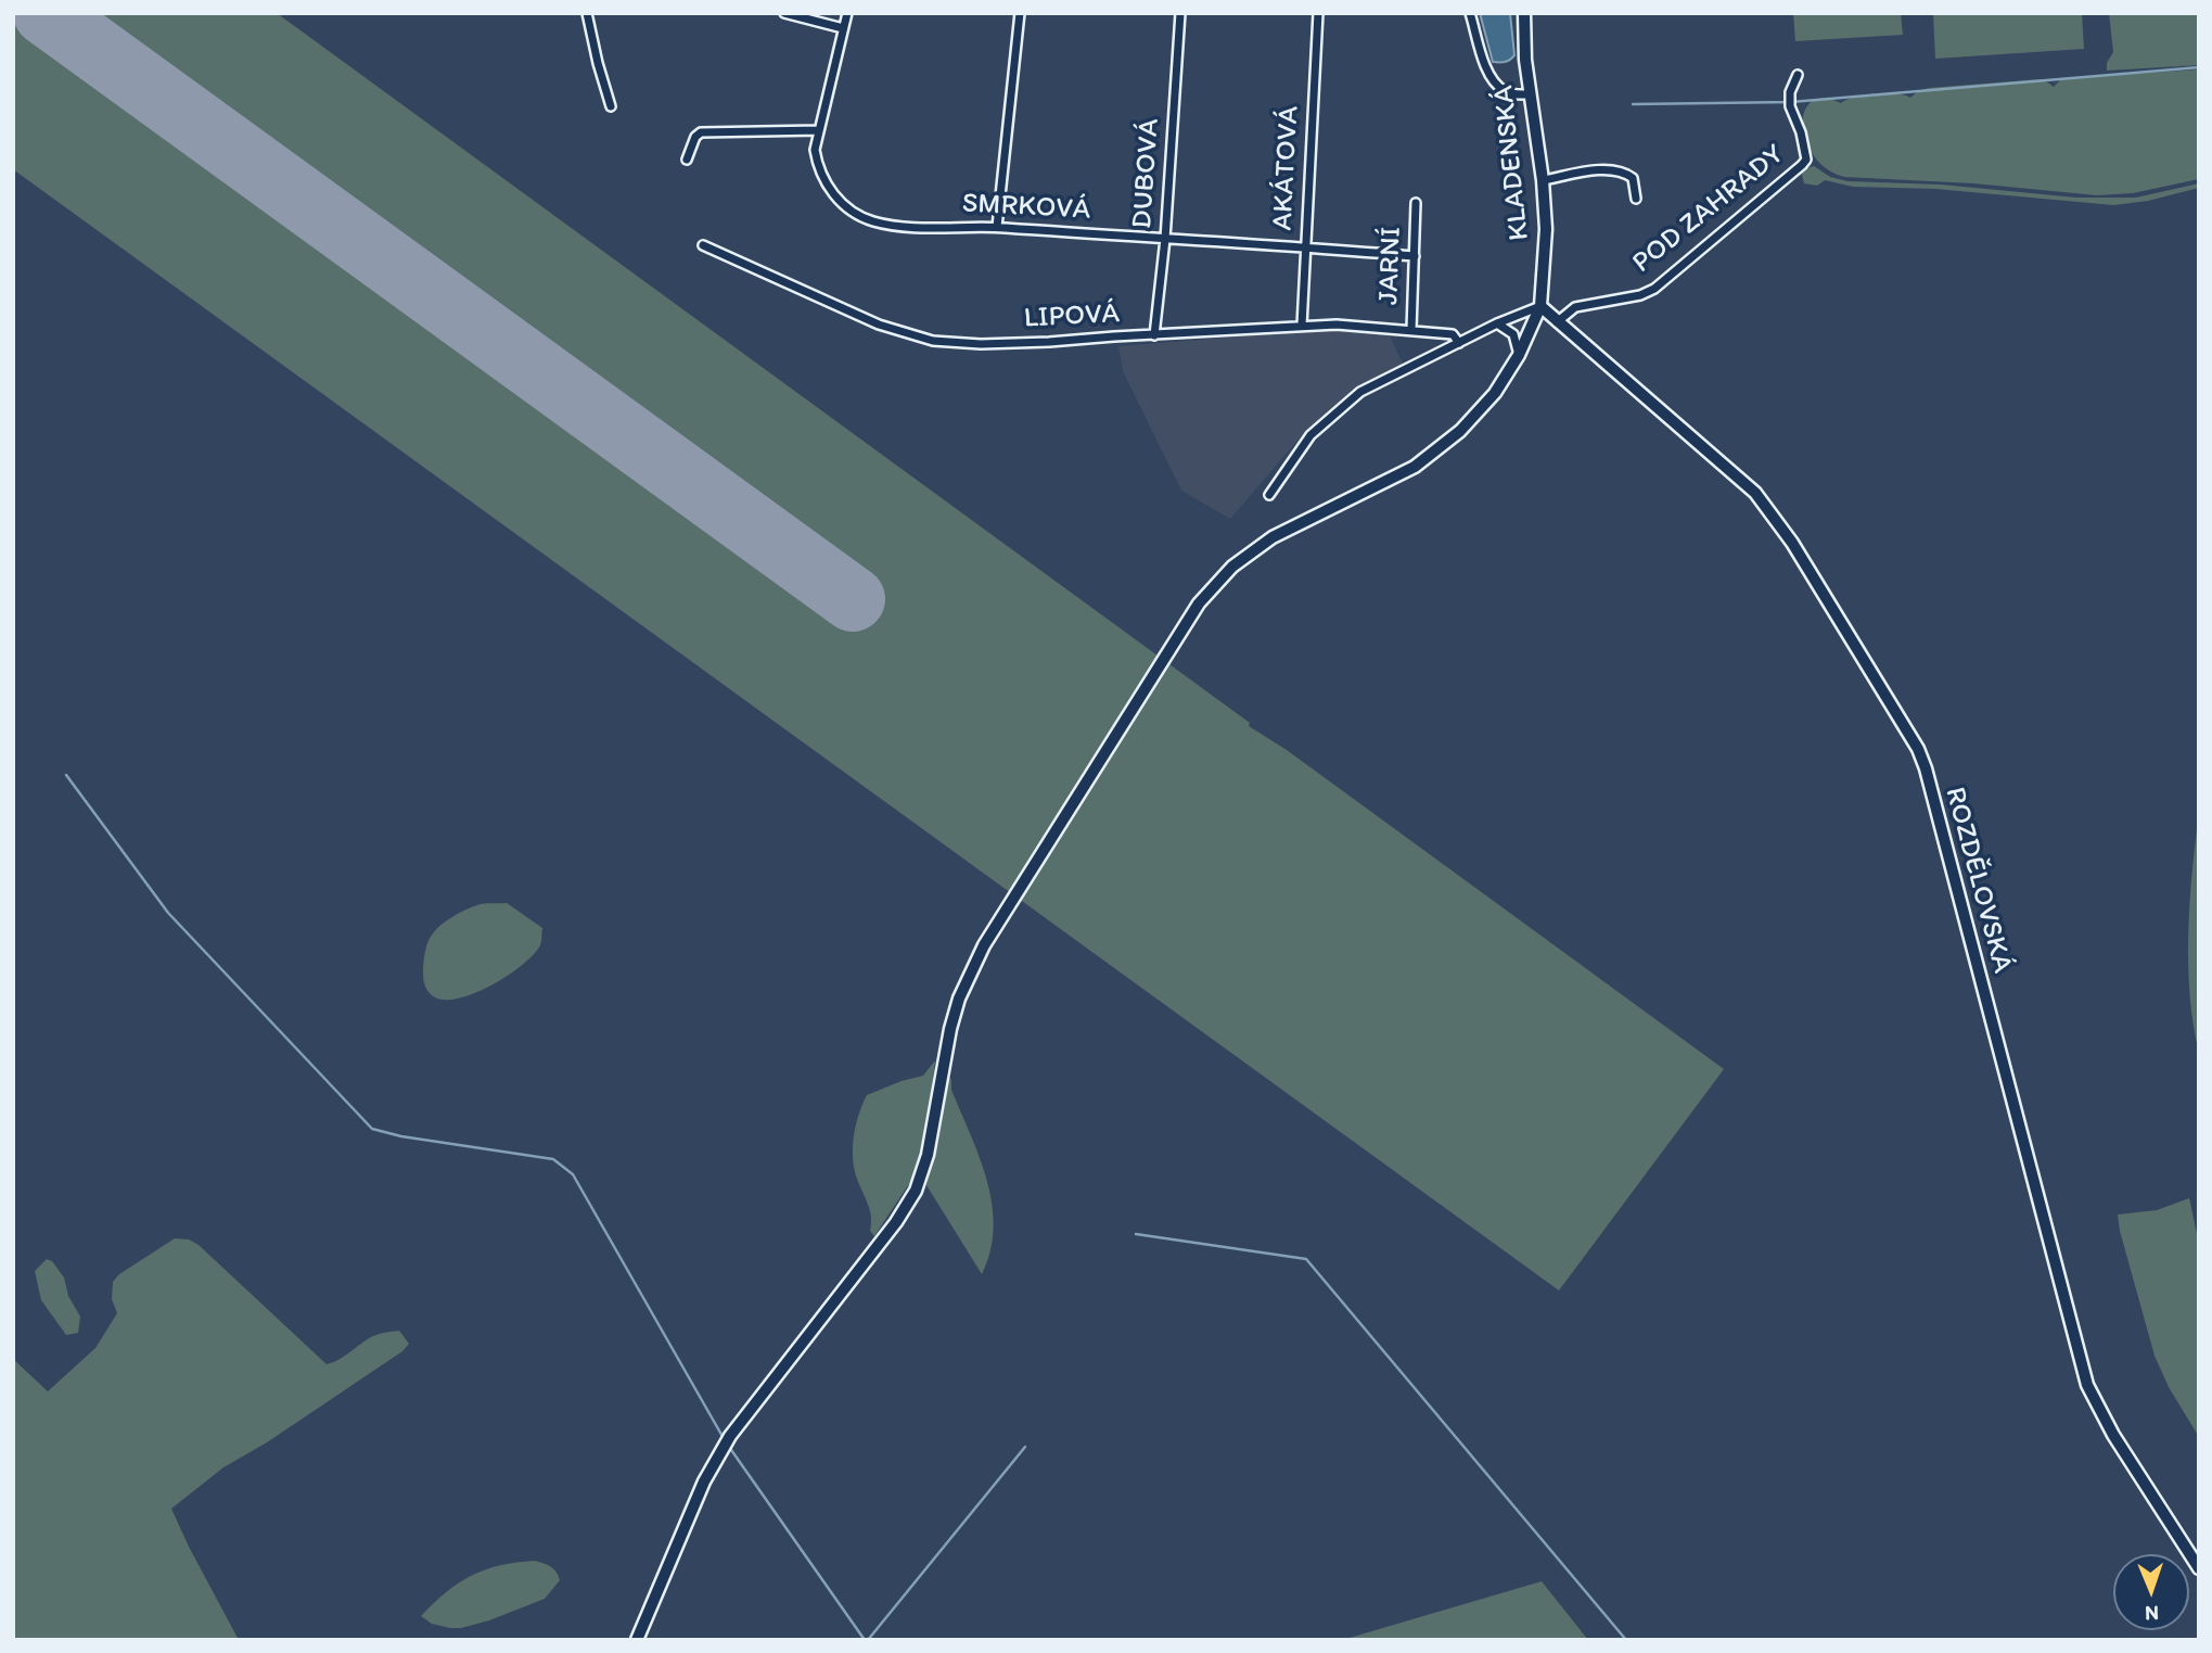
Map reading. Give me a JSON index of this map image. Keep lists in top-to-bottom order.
{
  "streets": {
    "street": [
      "KLADENSKÁ",
      "AKÁTOVÁ",
      "DUBOVÁ",
      "SMRKOVÁ",
      "POD ZAHRADY",
      "JARNÍ",
      "LIPOVÁ",
      "ROZDĚLOVSKÁ"
    ]
  },
  "crossings": [
    ["KLADENSKÁ", "ROZDĚLOVSKÁ"],
    ["AKÁTOVÁ", "SMRKOVÁ"],
    ["AKÁTOVÁ", "LIPOVÁ"],
    ["DUBOVÁ", "SMRKOVÁ"],
    ["DUBOVÁ", "LIPOVÁ"],
    ["SMRKOVÁ", "JARNÍ"],
    ["POD ZAHRADY", "ROZDĚLOVSKÁ"],
    ["JARNÍ", "LIPOVÁ"]
  ],
  "north": "bottom"
}
